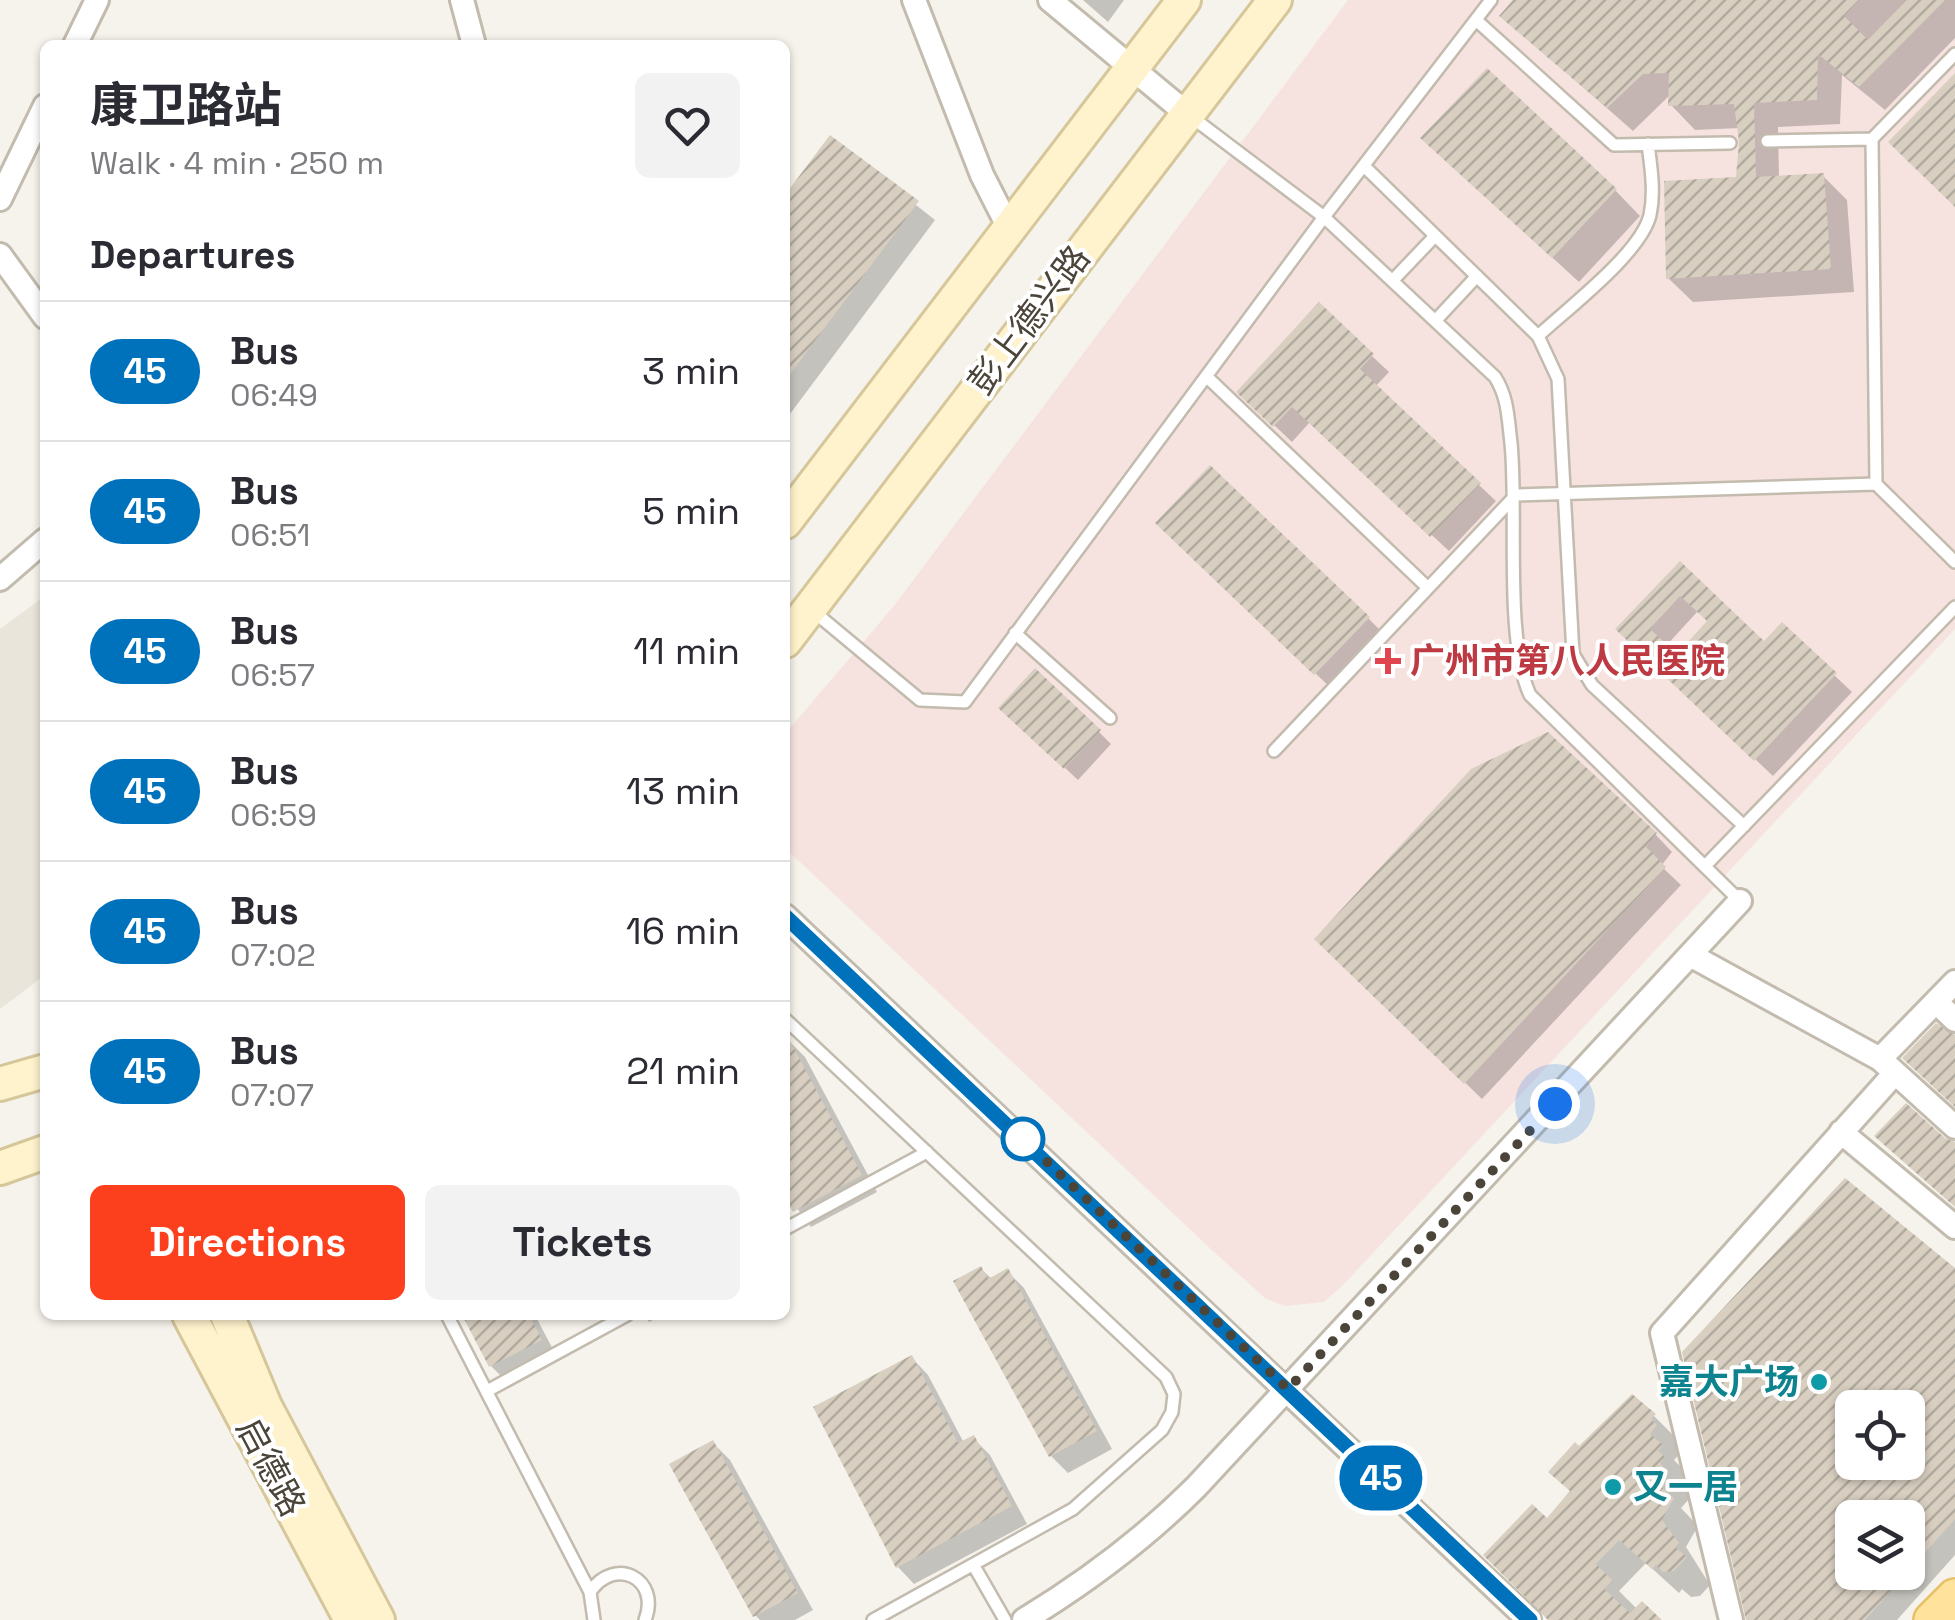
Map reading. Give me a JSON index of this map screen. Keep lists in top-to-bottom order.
{
  "streets": {
    "street": ["彭上德兴路", "启德路"]
  },
  "places": {
    "health": ["广州市第八人民医院"],
    "other": ["嘉大广场", "又一居"]
  },
  "lines": ["bus line 45"],
  "page": {
    "on_map": "45",
    "heading": [
      ["康卫路站", "Walk · 4 min · 250 m"],
      "Departures"
    ],
    "list": [
      {
        "mark": "45",
        "name": "Bus",
        "note": "06:49",
        "value": "3 min"
      },
      {
        "mark": "45",
        "name": "Bus",
        "note": "06:51",
        "value": "5 min"
      },
      {
        "mark": "45",
        "name": "Bus",
        "note": "06:57",
        "value": "11 min"
      },
      {
        "mark": "45",
        "name": "Bus",
        "note": "06:59",
        "value": "13 min"
      },
      {
        "mark": "45",
        "name": "Bus",
        "note": "07:02",
        "value": "16 min"
      },
      {
        "mark": "45",
        "name": "Bus",
        "note": "07:07",
        "value": "21 min"
      }
    ],
    "buttons": ["Directions", "Tickets"]
  }
}
